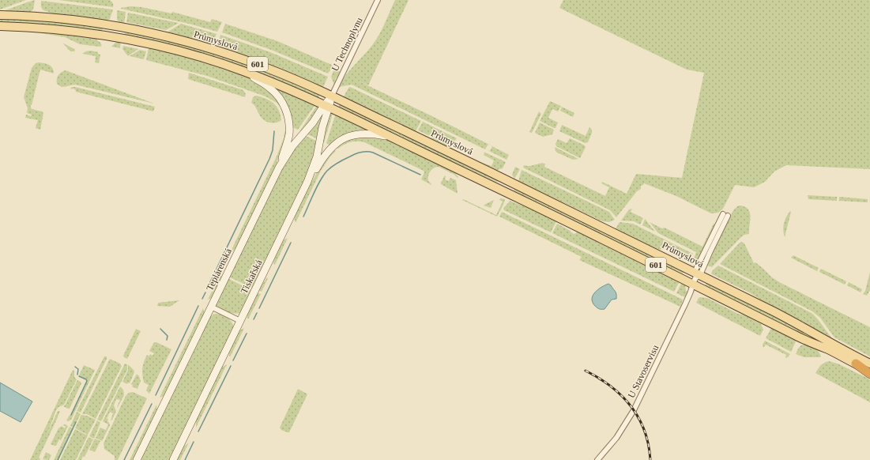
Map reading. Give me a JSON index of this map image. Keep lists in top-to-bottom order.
{
  "streets": {
    "main road": ["Průmyslová", "601"],
    "street": [
      "U Technoplynu",
      "Teplárenská",
      "Tiskařská",
      "U Stavoservisu"
    ]
  },
  "crossings": [
    ["Průmyslová", "U Technoplynu"],
    ["Průmyslová", "Teplárenská"],
    ["Průmyslová", "Tiskařská"],
    ["Průmyslová", "U Stavoservisu"],
    ["U Technoplynu", "Teplárenská"],
    ["Teplárenská", "Tiskařská"]
  ]
}
